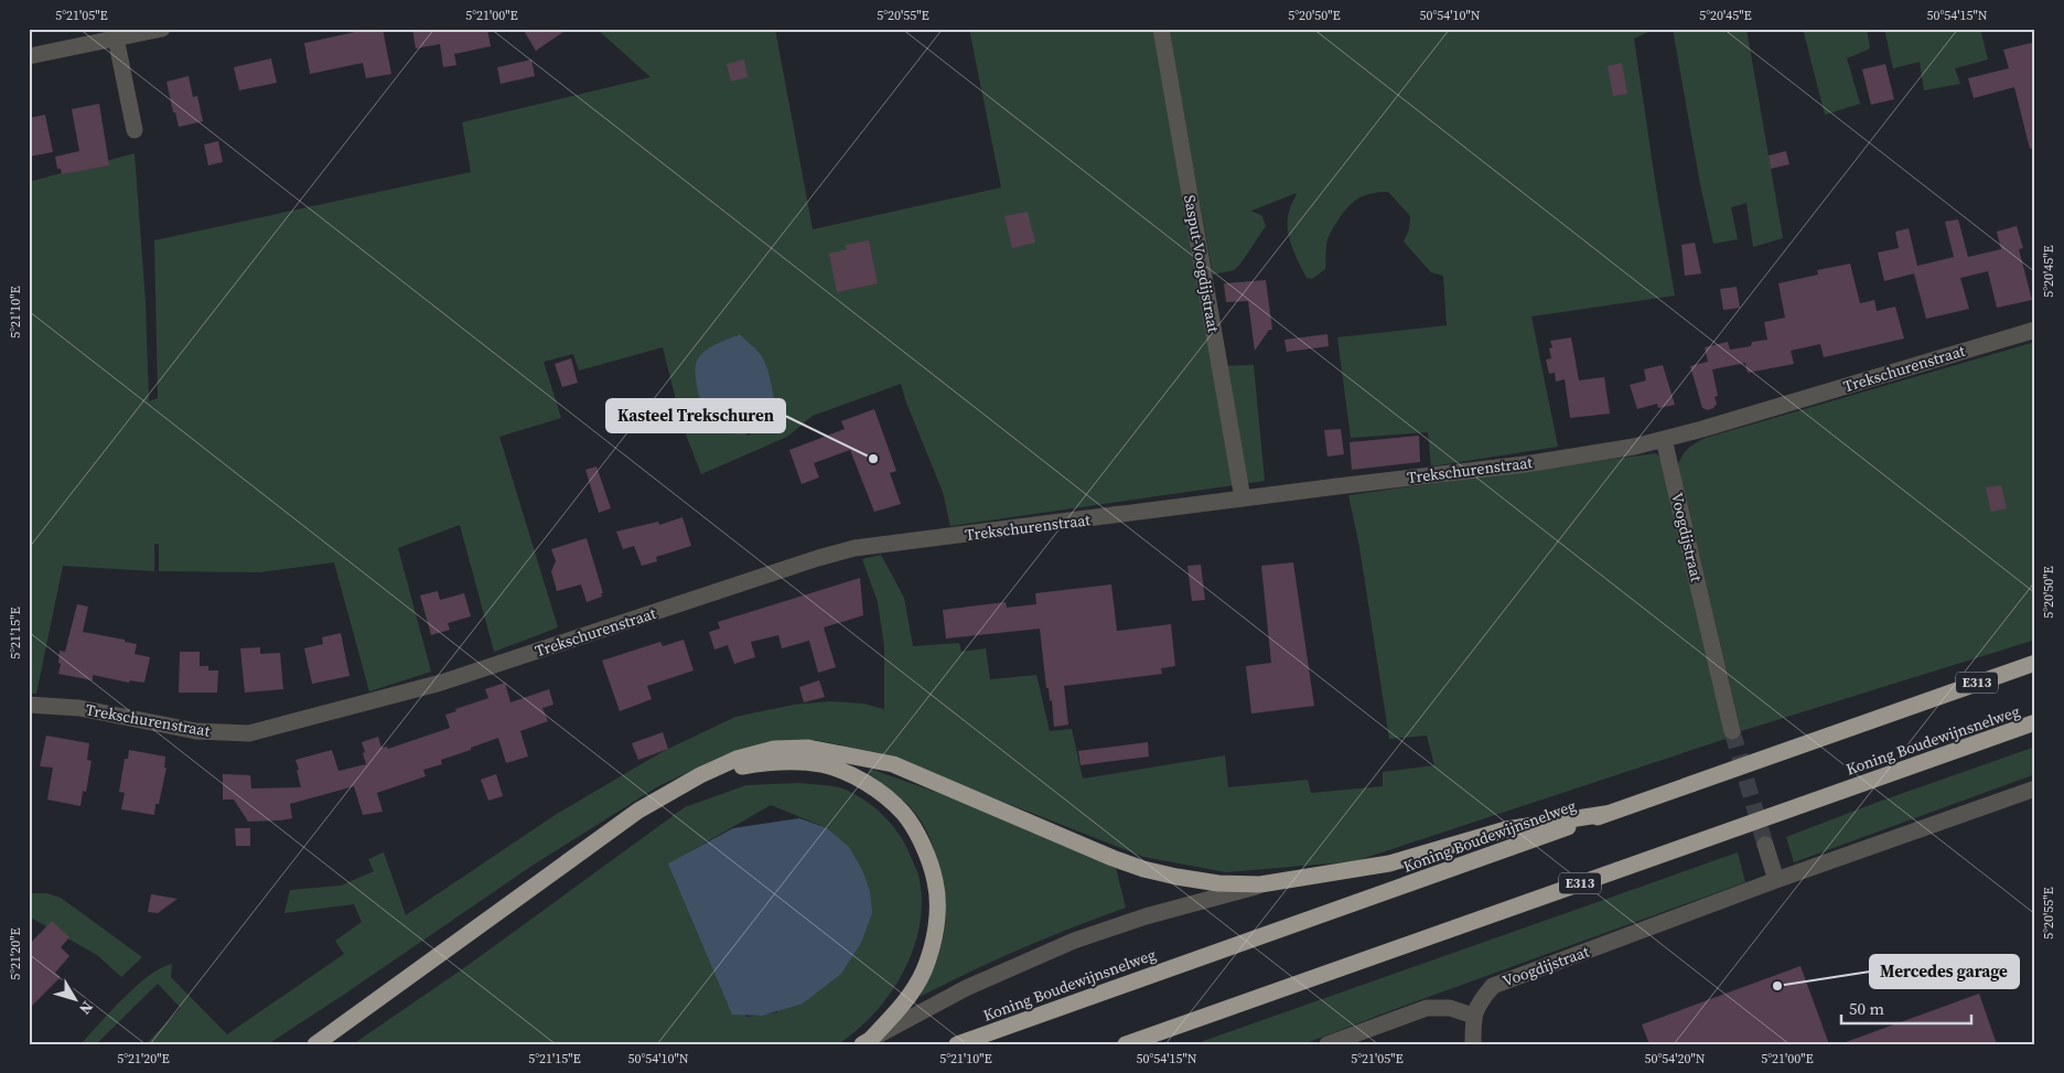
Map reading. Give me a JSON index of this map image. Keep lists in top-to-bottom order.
{
  "streets": {
    "highway": ["E313", "Koning Boudewijnsnelweg"],
    "street": ["Sasput-Voogdijstraat", "Trekschurenstraat", "Voogdijstraat"]
  },
  "crossings": [
    ["Sasput-Voogdijstraat", "Trekschurenstraat"],
    ["Trekschurenstraat", "Voogdijstraat"]
  ],
  "places": ["Kasteel Trekschuren", "Mercedes garage"],
  "scale_bar": "50 m",
  "north": "bottom right",
  "coordinates": [
    "5°21'05\"E",
    "5°21'00\"E",
    "5°20'55\"E",
    "5°20'50\"E",
    "50°54'10\"N",
    "5°20'45\"E",
    "50°54'15\"N",
    "5°21'10\"E",
    "5°21'15\"E",
    "5°21'20\"E",
    "50°54'20\"N"
  ]
}
